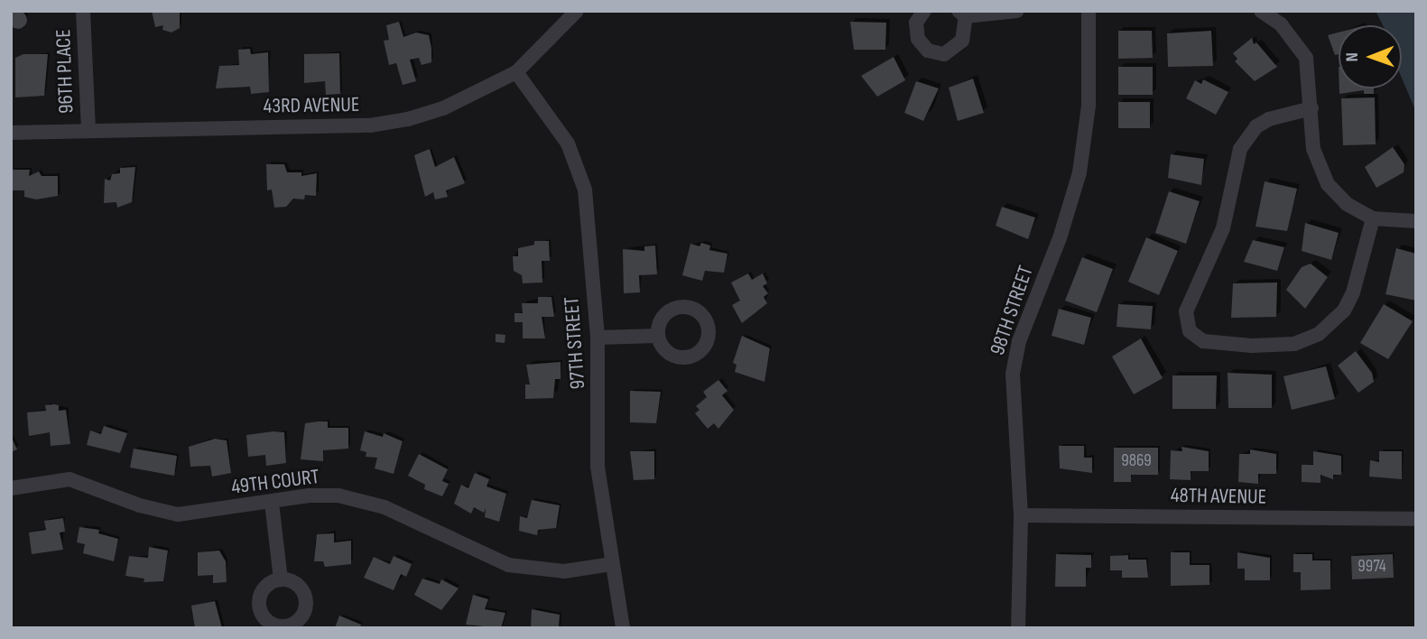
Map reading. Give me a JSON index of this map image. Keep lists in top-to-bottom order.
{
  "streets": {
    "street": [
      "96TH PLACE",
      "43RD AVENUE",
      "98TH STREET",
      "97TH STREET",
      "49TH COURT",
      "48TH AVENUE"
    ]
  },
  "crossings": [
    ["96TH PLACE", "43RD AVENUE"],
    ["43RD AVENUE", "97TH STREET"],
    ["98TH STREET", "48TH AVENUE"],
    ["97TH STREET", "49TH COURT"]
  ],
  "house_numbers": ["9869", "9974"],
  "north": "left"
}
